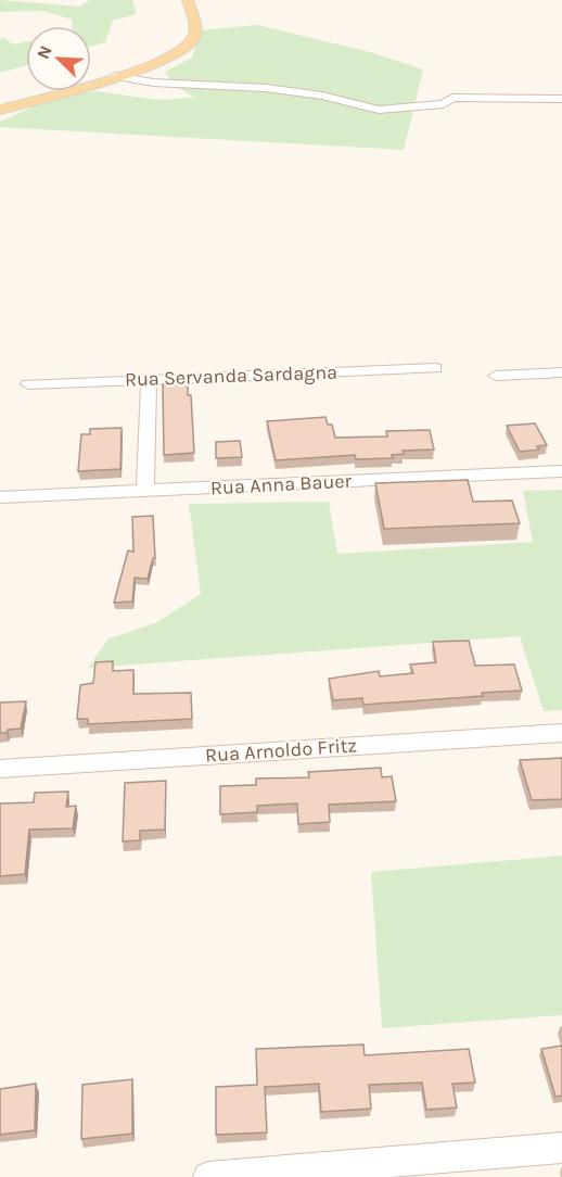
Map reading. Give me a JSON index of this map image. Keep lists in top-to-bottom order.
{
  "streets": {
    "street": ["Rua Servanda Sardagna", "Rua Anna Bauer", "Rua Arnoldo Fritz"]
  },
  "north": "top left"
}
